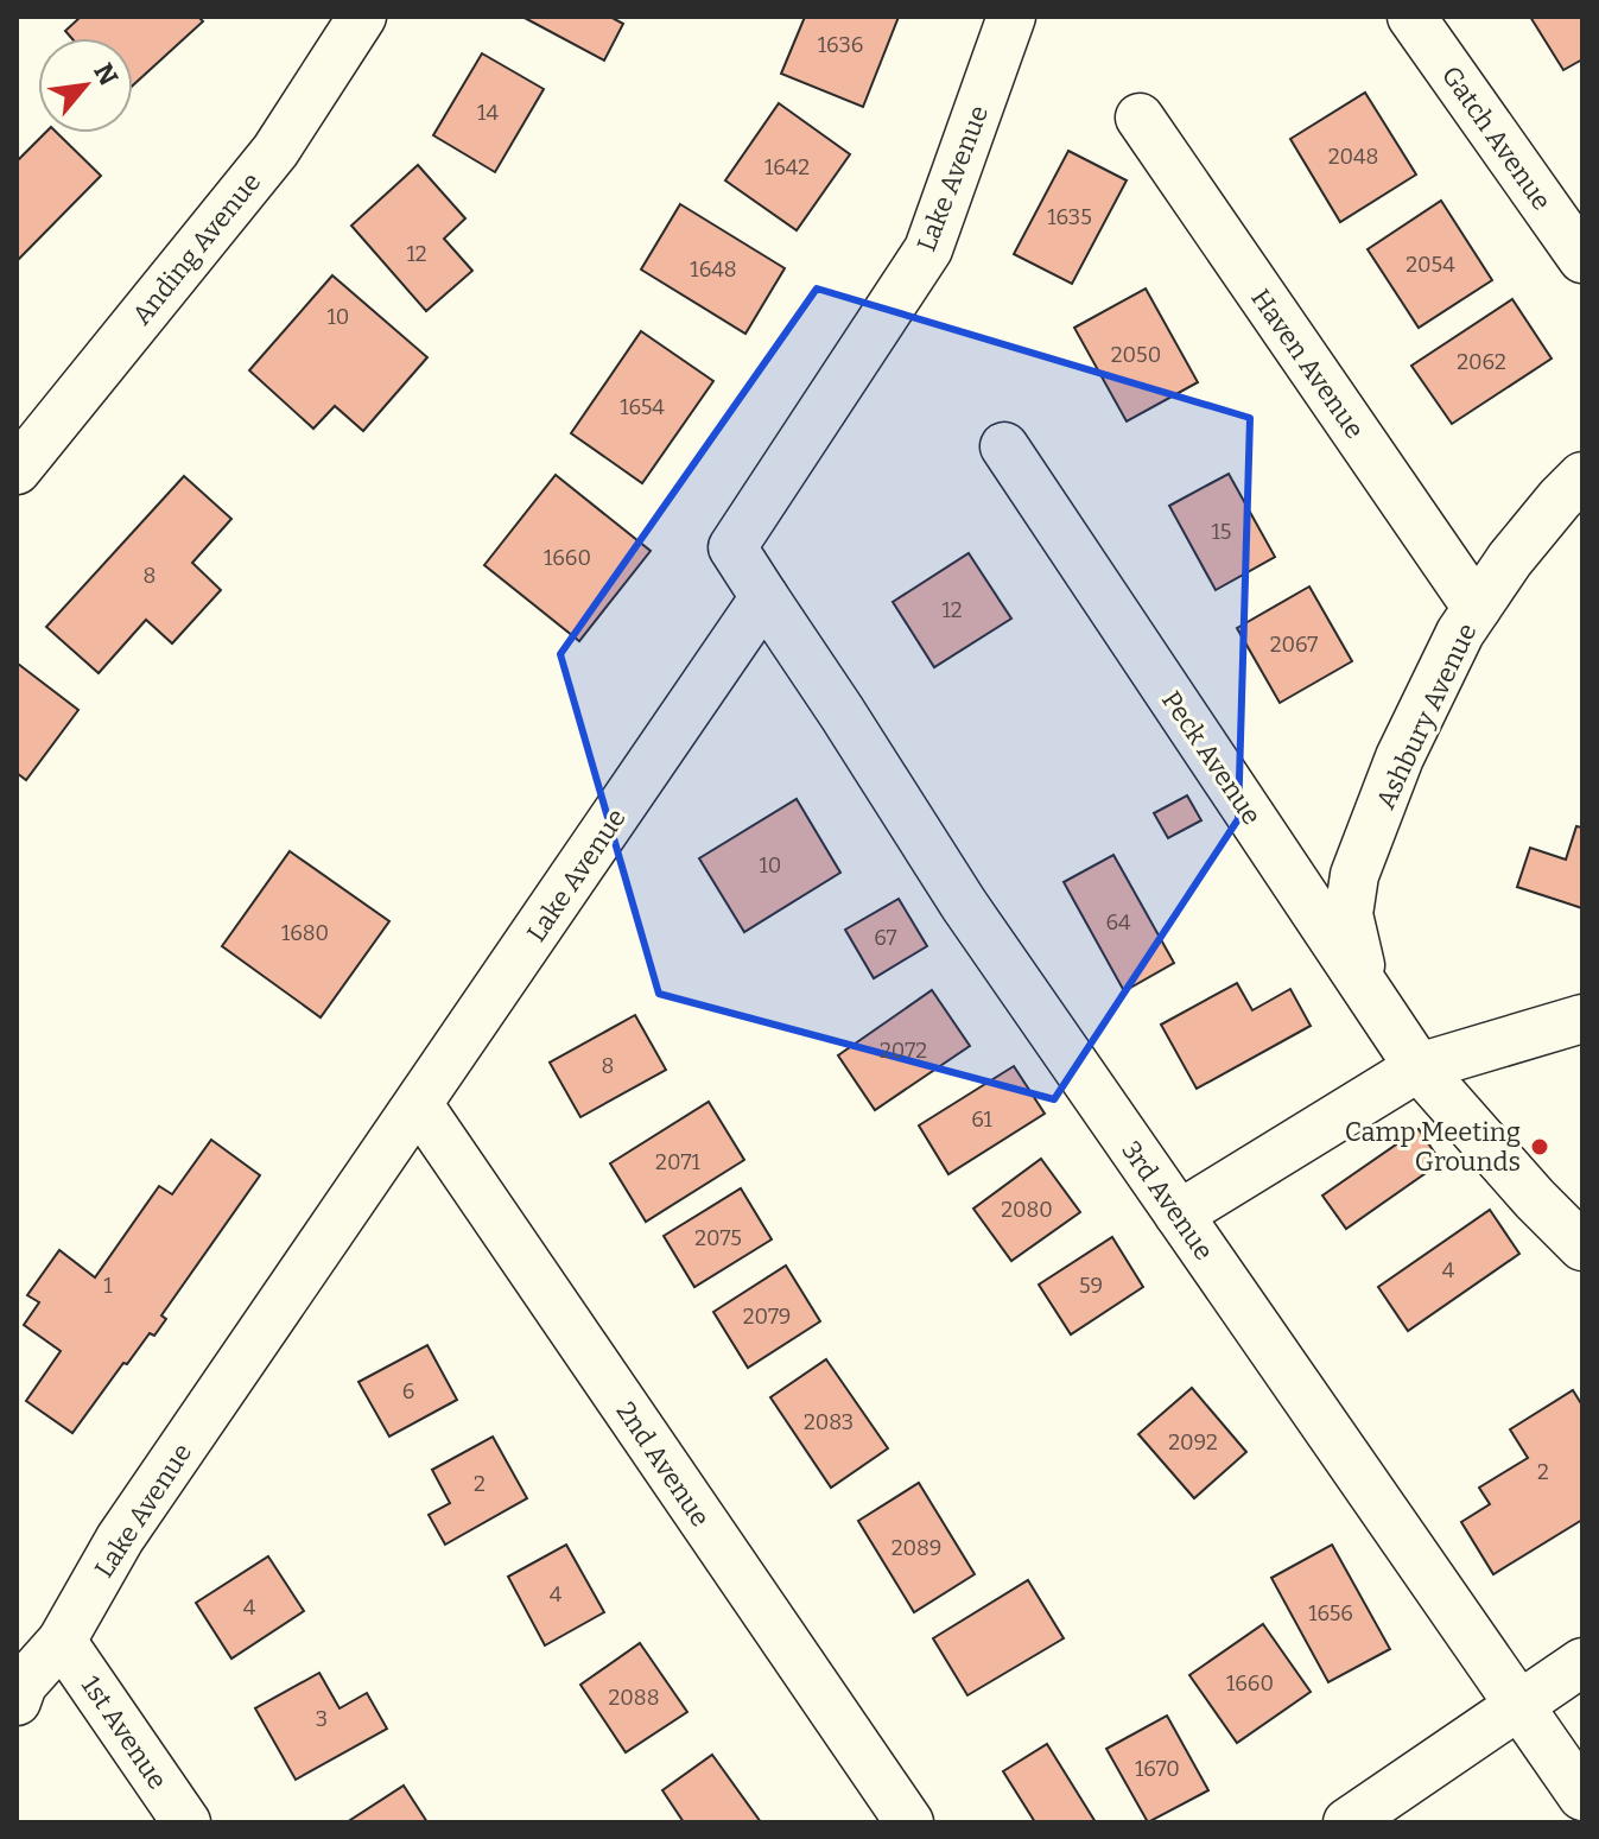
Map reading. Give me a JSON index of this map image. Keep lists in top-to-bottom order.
{
  "streets": {
    "street": [
      "Gatch Avenue",
      "Lake Avenue",
      "Anding Avenue",
      "Haven Avenue",
      "Ashbury Avenue",
      "Peck Avenue",
      "3rd Avenue",
      "2nd Avenue",
      "1st Avenue"
    ]
  },
  "crossings": [
    ["Lake Avenue", "3rd Avenue"],
    ["Lake Avenue", "2nd Avenue"],
    ["Lake Avenue", "1st Avenue"],
    ["Haven Avenue", "Ashbury Avenue"],
    ["Ashbury Avenue", "Peck Avenue"]
  ],
  "places": ["Camp Meeting Grounds"],
  "house_numbers": [
    "1636",
    "14",
    "2048",
    "1642",
    "1635",
    "12",
    "2054",
    "1648",
    "10",
    "2050",
    "2062",
    "1654",
    "15",
    "1660",
    "8",
    "12",
    "2067",
    "10",
    "64",
    "1680",
    "67",
    "2072",
    "8",
    "61",
    "2071",
    "2080",
    "2075",
    "4",
    "1",
    "59",
    "2079",
    "6",
    "2083",
    "2092",
    "2",
    "2",
    "2089",
    "4",
    "4",
    "1656",
    "1660",
    "2088",
    "3",
    "1670"
  ],
  "north": "top right"
}
